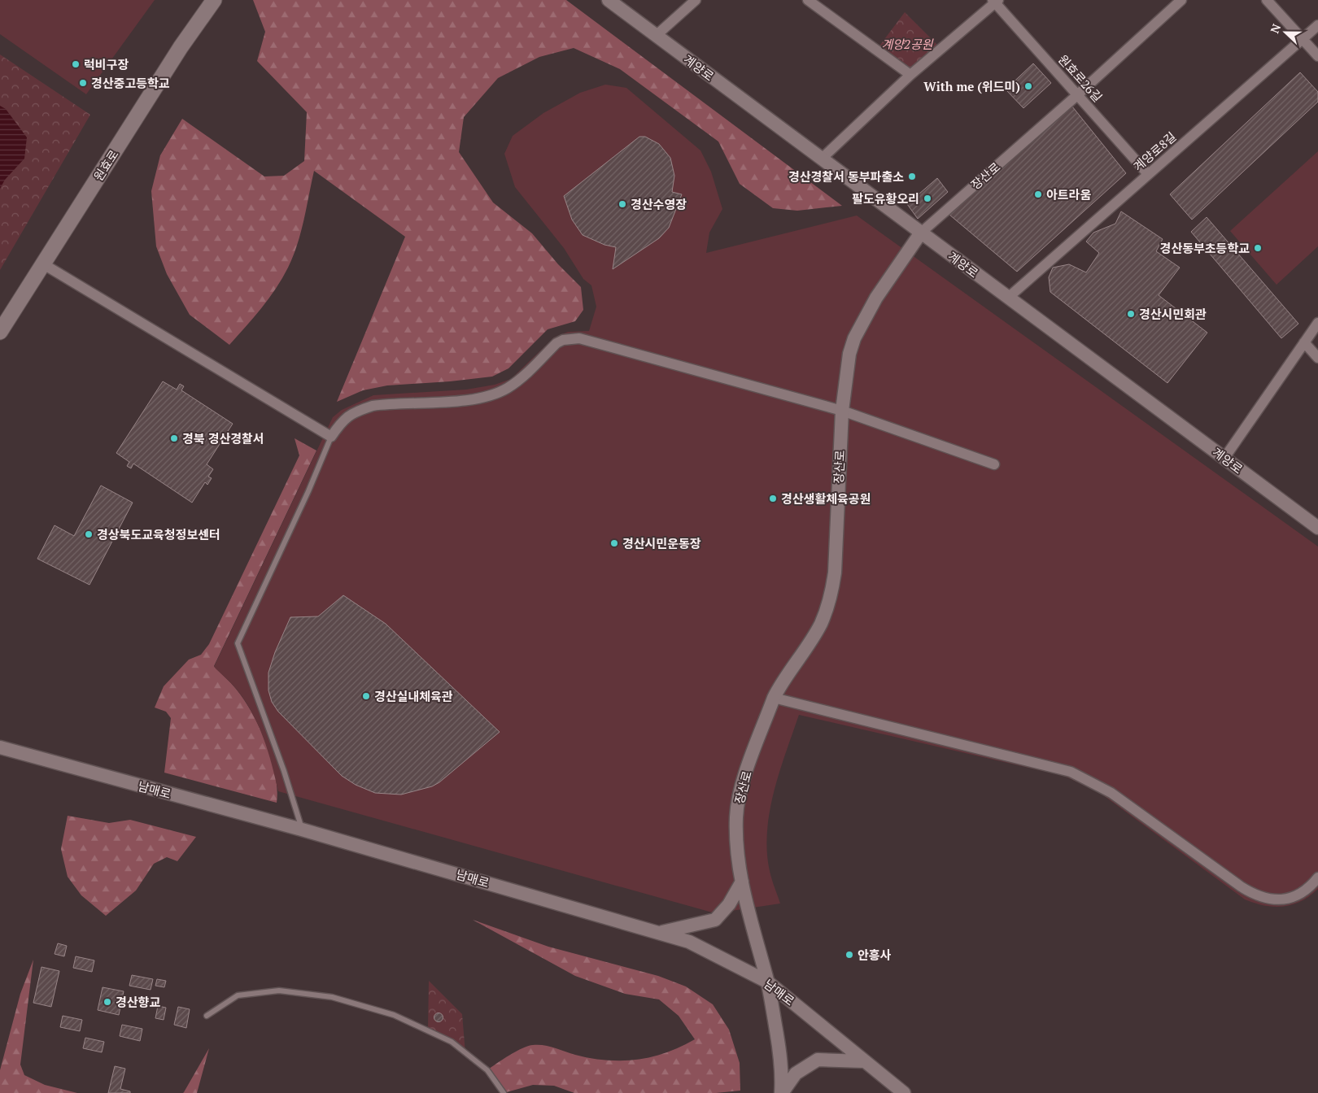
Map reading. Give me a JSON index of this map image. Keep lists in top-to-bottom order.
{
  "streets": {
    "main road": ["원효로"],
    "street": [
      "계양로",
      "원효로26길",
      "계양로8길",
      "장산로",
      "남매로"
    ]
  },
  "crossings": [
    ["계양로", "계양로8길"],
    ["계양로", "장산로"],
    ["원효로26길", "계양로8길"],
    ["원효로26길", "장산로"],
    ["장산로", "남매로"]
  ],
  "parks": ["계양2공원"],
  "places": [
    "럭비구장",
    "경산중고등학교",
    "With me (위드미)",
    "경산경찰서 동부파출소",
    "아트라움",
    "팔도유황오리",
    "경산수영장",
    "경산동부초등학교",
    "경산시민회관",
    "경북 경산경찰서",
    "경산생활체육공원",
    "경상북도교육청정보센터",
    "경산시민운동장",
    "경산실내체육관",
    "안흥사",
    "경산향교"
  ],
  "north": "left"
}
